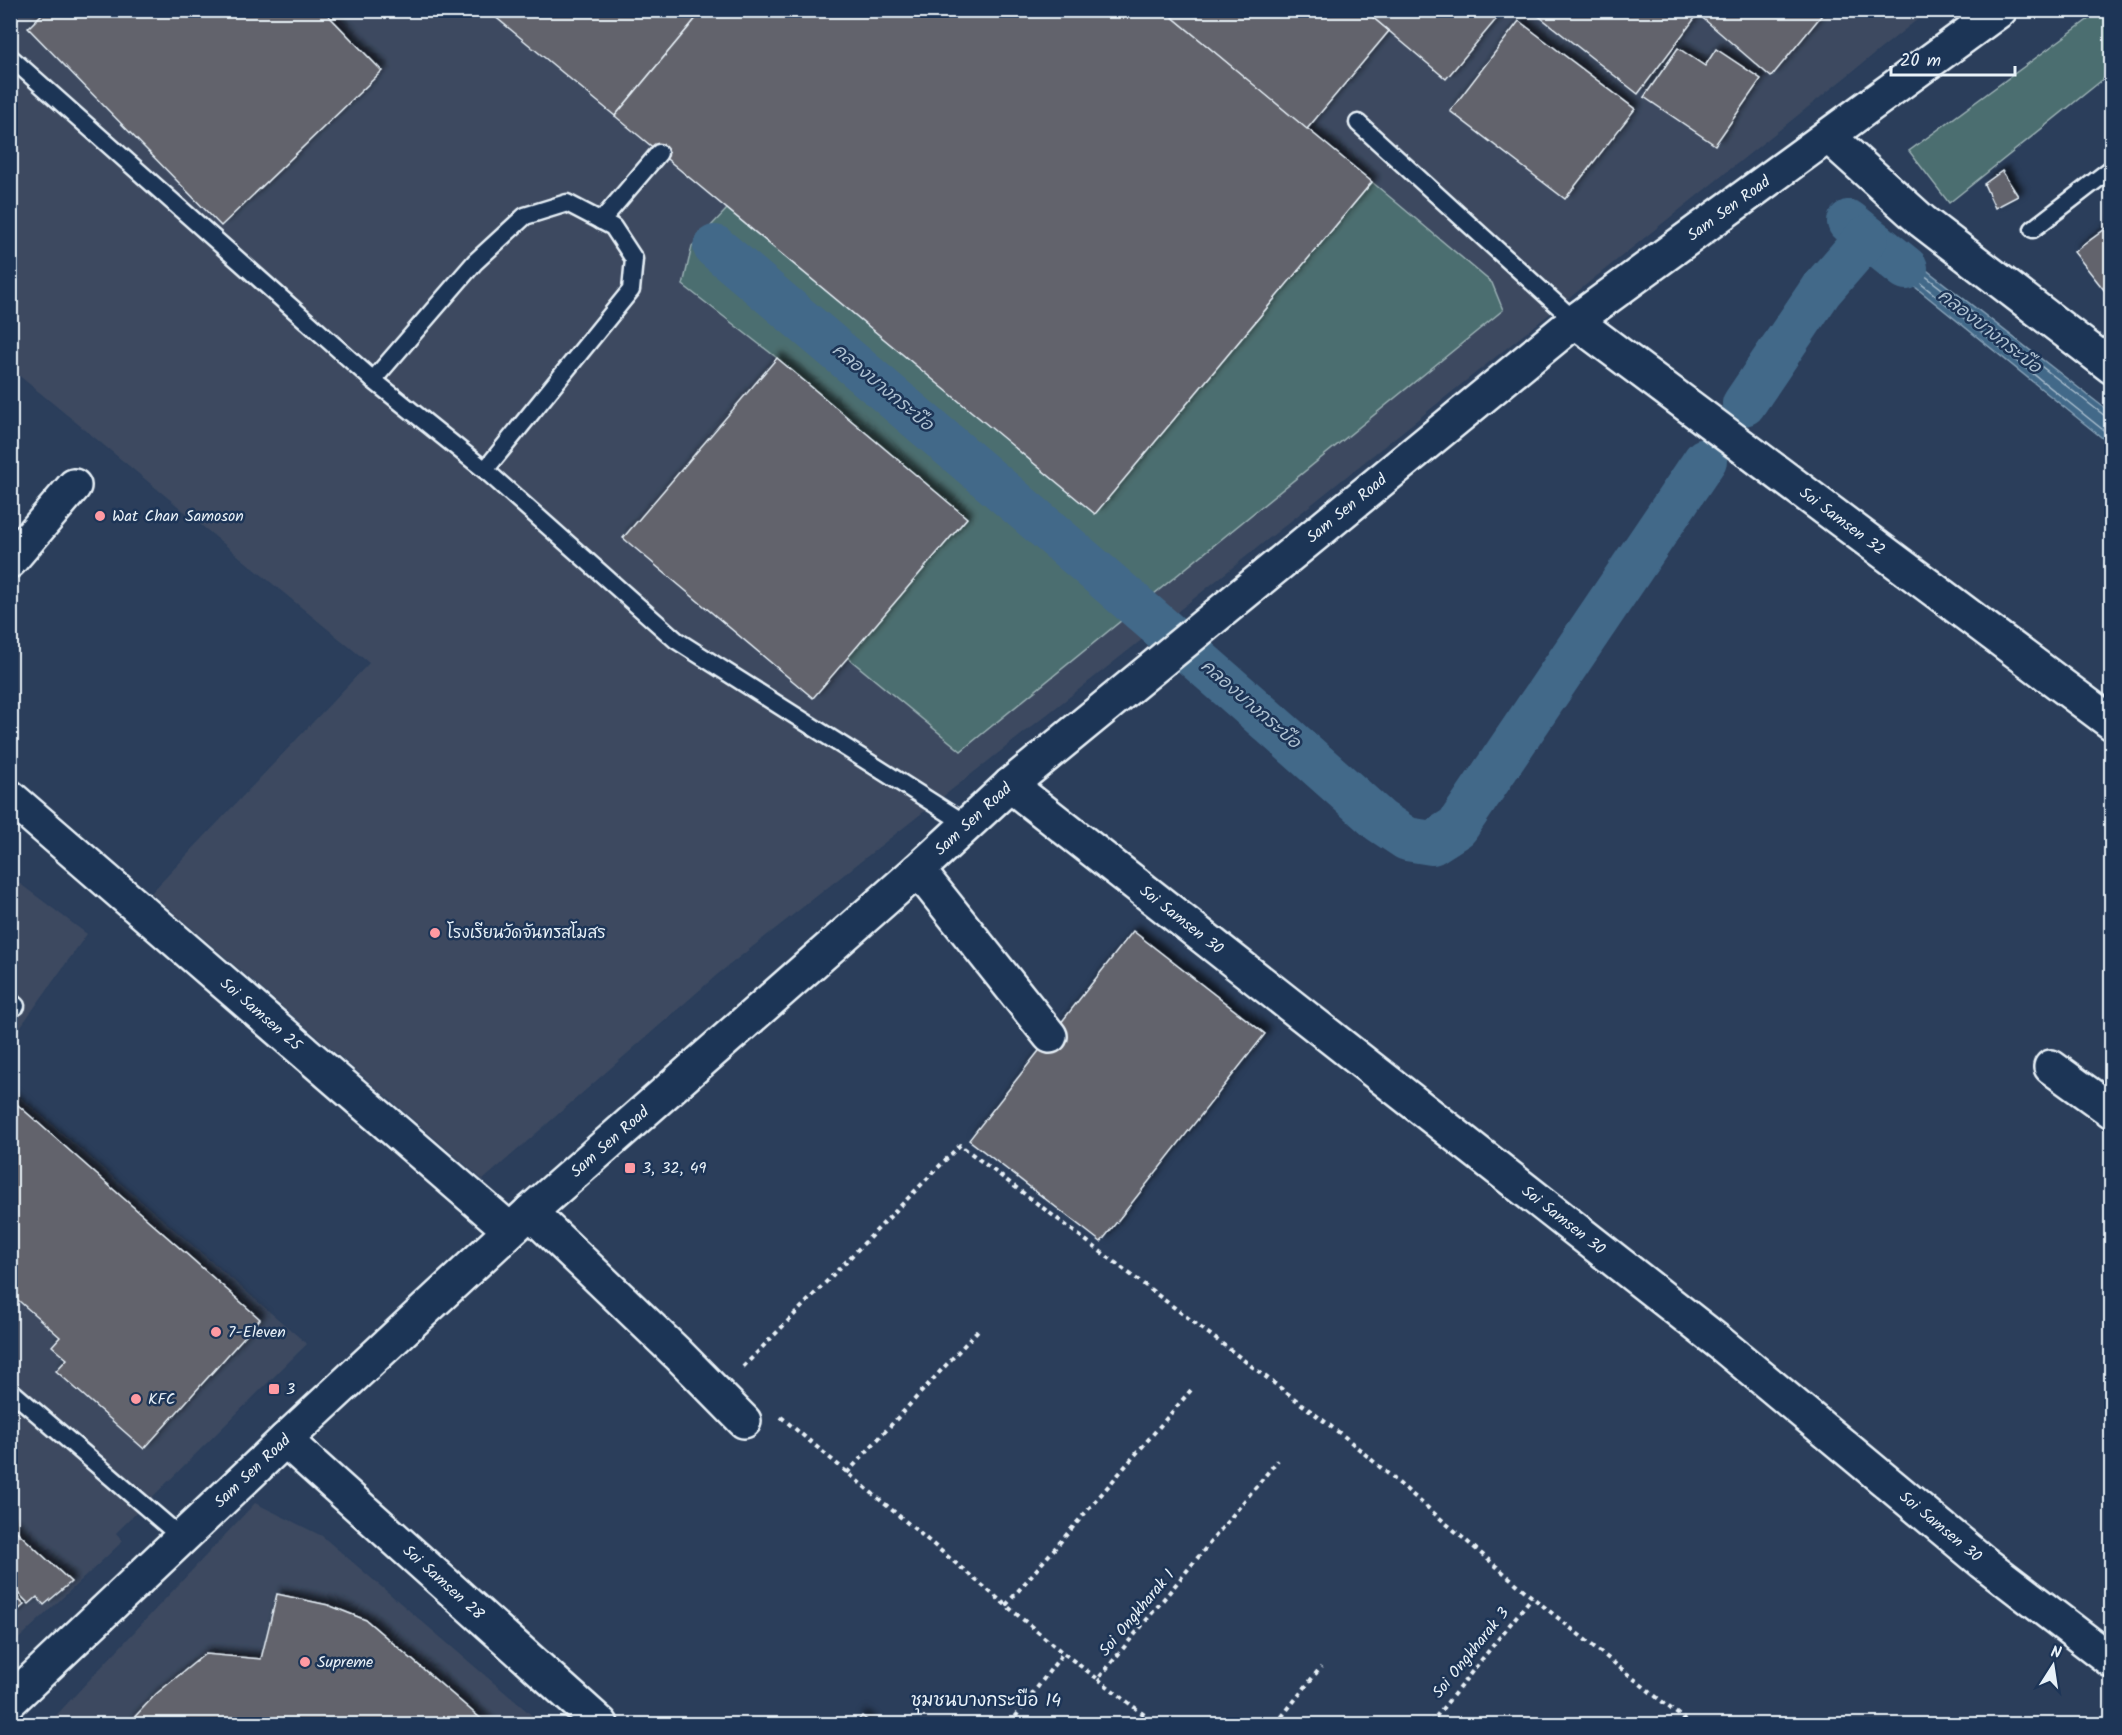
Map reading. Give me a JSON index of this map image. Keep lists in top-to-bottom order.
{
  "streets": {
    "street": [
      "Sam Sen Road",
      "Soi Samsen 32",
      "Soi Samsen 30",
      "Soi Samsen 25",
      "Soi Samsen 28"
    ],
    "path": ["Soi Ongkharak 1", "Soi Ongkharak 3"]
  },
  "crossings": [
    ["Sam Sen Road", "Soi Samsen 32"],
    ["Sam Sen Road", "Soi Samsen 30"],
    ["Sam Sen Road", "Soi Samsen 25"],
    ["Sam Sen Road", "Soi Samsen 28"]
  ],
  "districts": ["ชุมชนบางกระบือ 14"],
  "water": ["คลองบางกระบือ"],
  "places": {
    "other": [
      "Wat Chan Samoson",
      "โรงเรียนวัดจันทรสโมสร",
      "7-Eleven",
      "KFC",
      "Supreme"
    ],
    "transit": ["3, 32, 49", "3"]
  },
  "scale_bar": "20 m",
  "north": "top"
}
